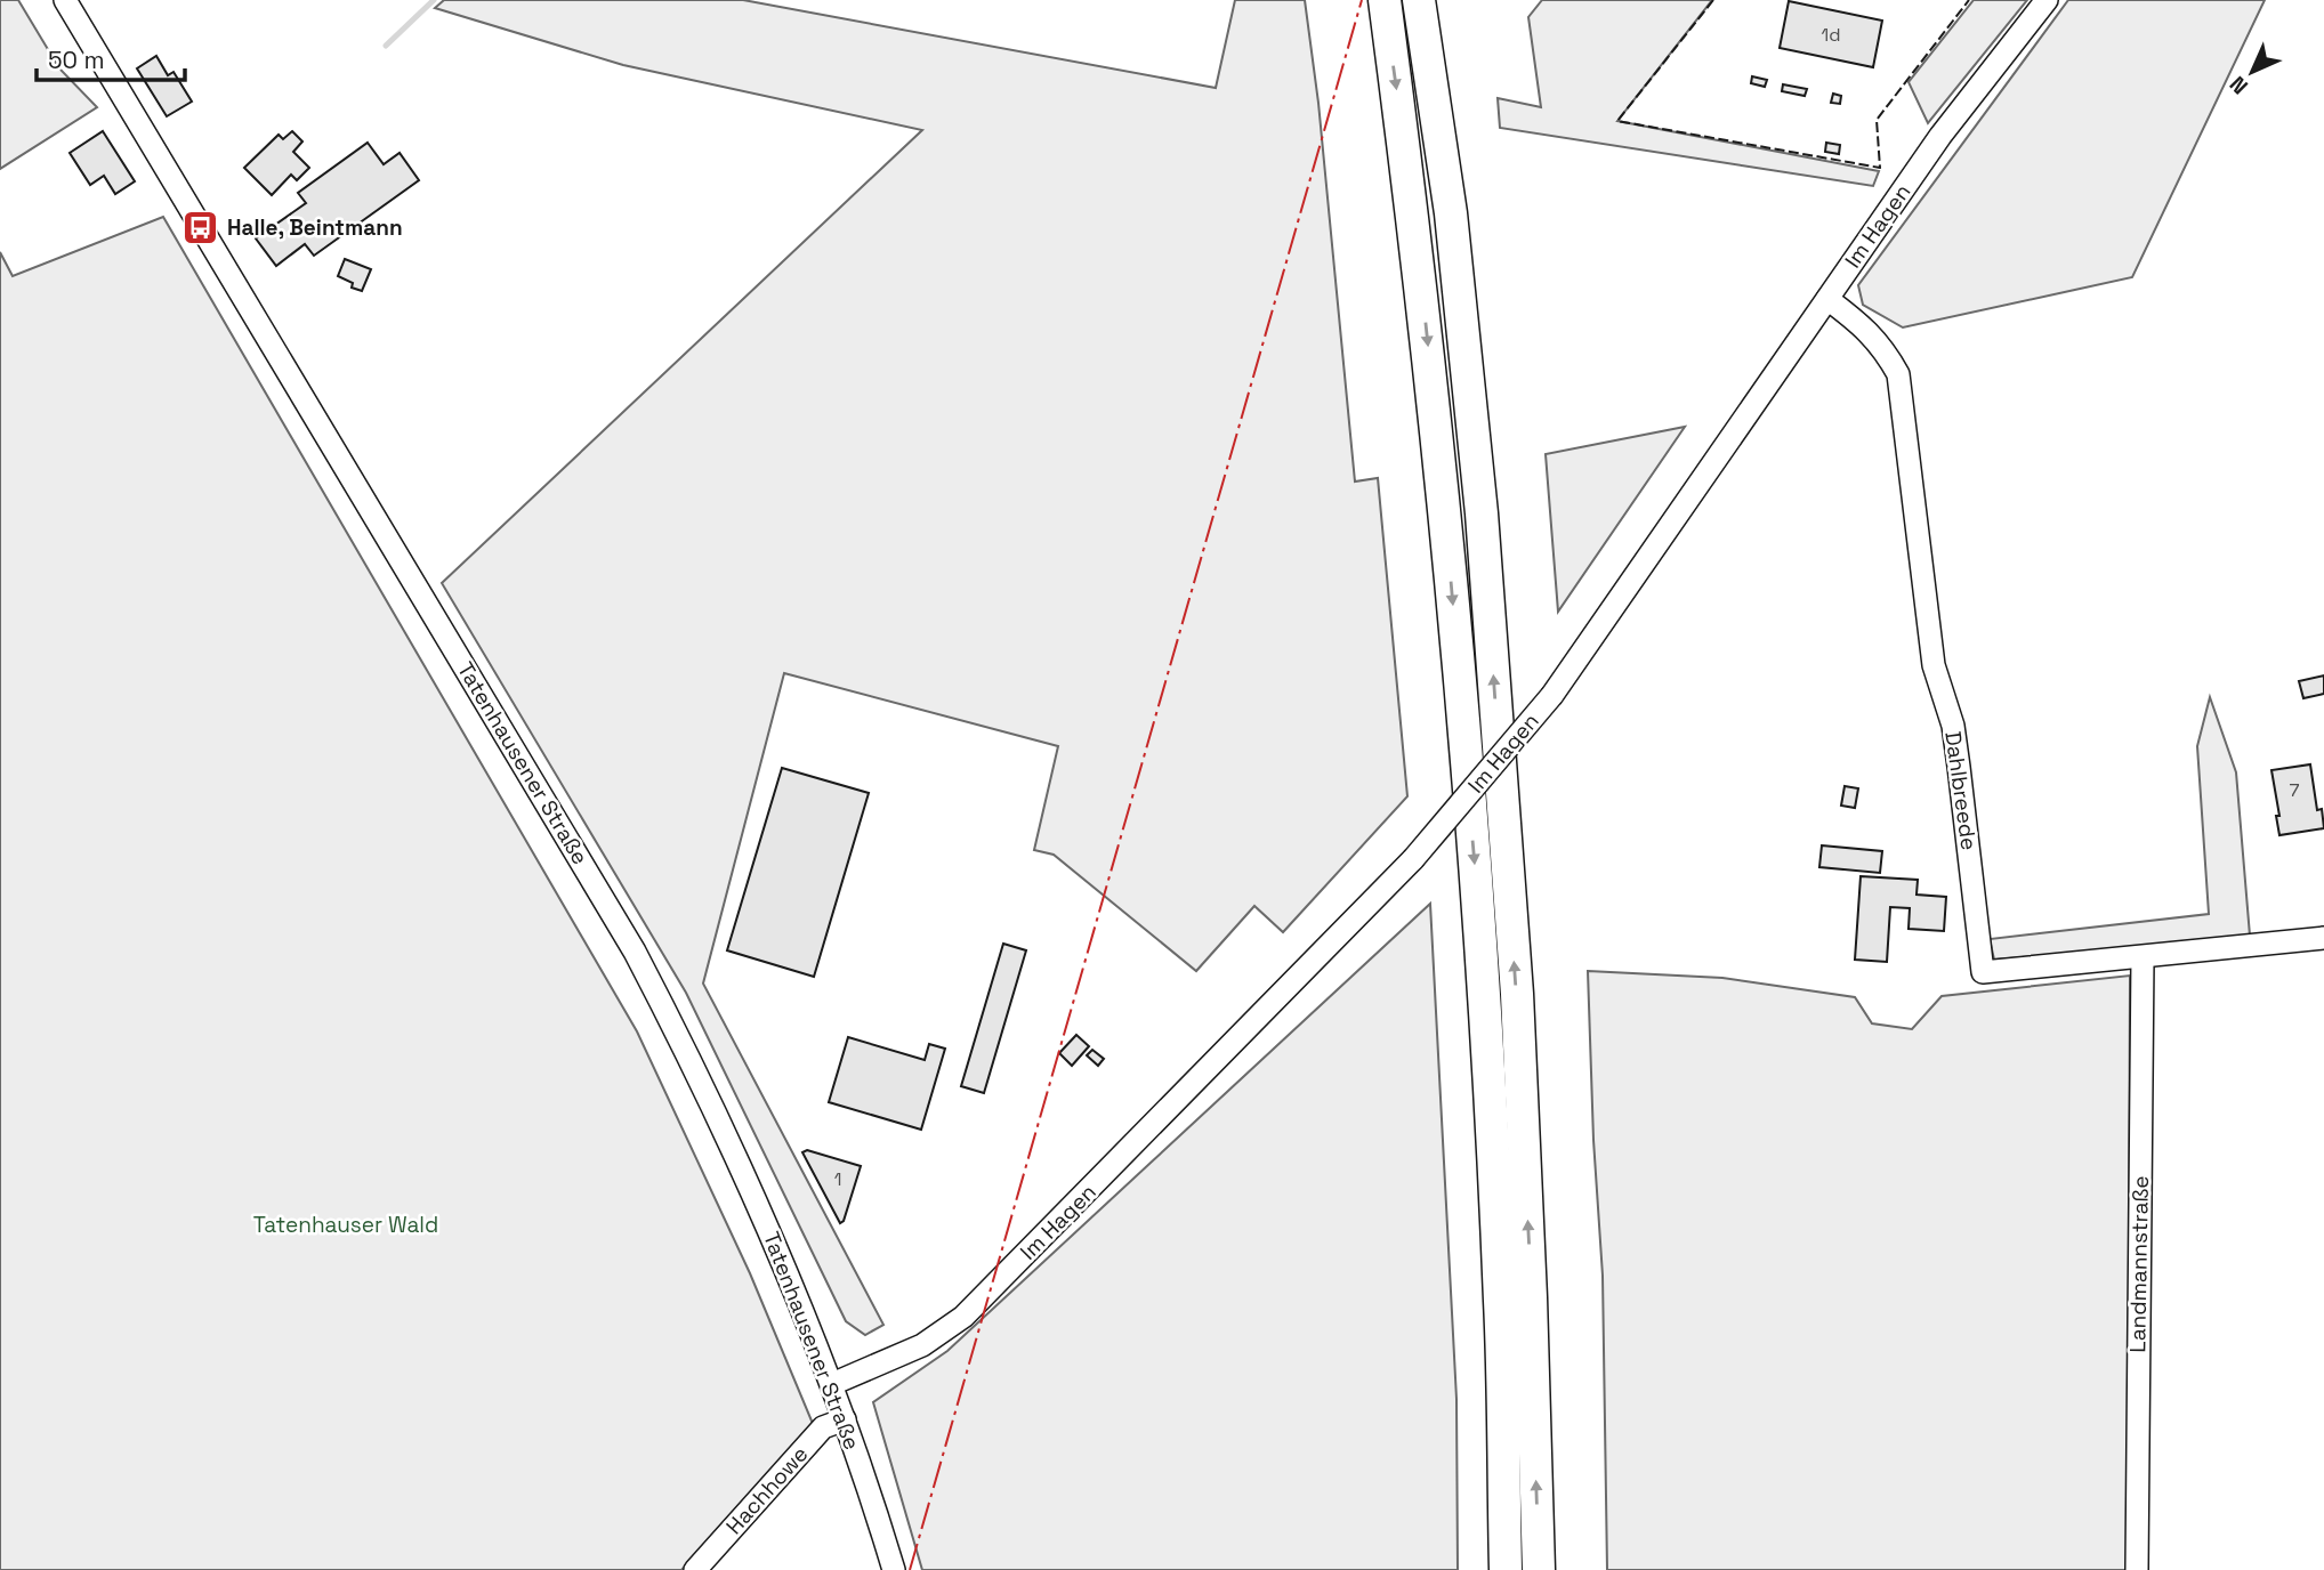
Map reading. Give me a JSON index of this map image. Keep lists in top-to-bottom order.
{
  "streets": {
    "street": [
      "Im Hagen",
      "Tatenhausener Straße",
      "Dahlbreede",
      "Landmannstraße",
      "Hachhowe"
    ]
  },
  "crossings": [
    ["Im Hagen", "Tatenhausener Straße"],
    ["Im Hagen", "Dahlbreede"],
    ["Tatenhausener Straße", "Hachhowe"],
    ["Dahlbreede", "Landmannstraße"]
  ],
  "parks": ["Tatenhauser Wald"],
  "places": {
    "bus stop": ["Halle, Beintmann"]
  },
  "house_numbers": ["1d", "7", "1"],
  "scale_bar": "50 m",
  "north": "bottom left"
}
